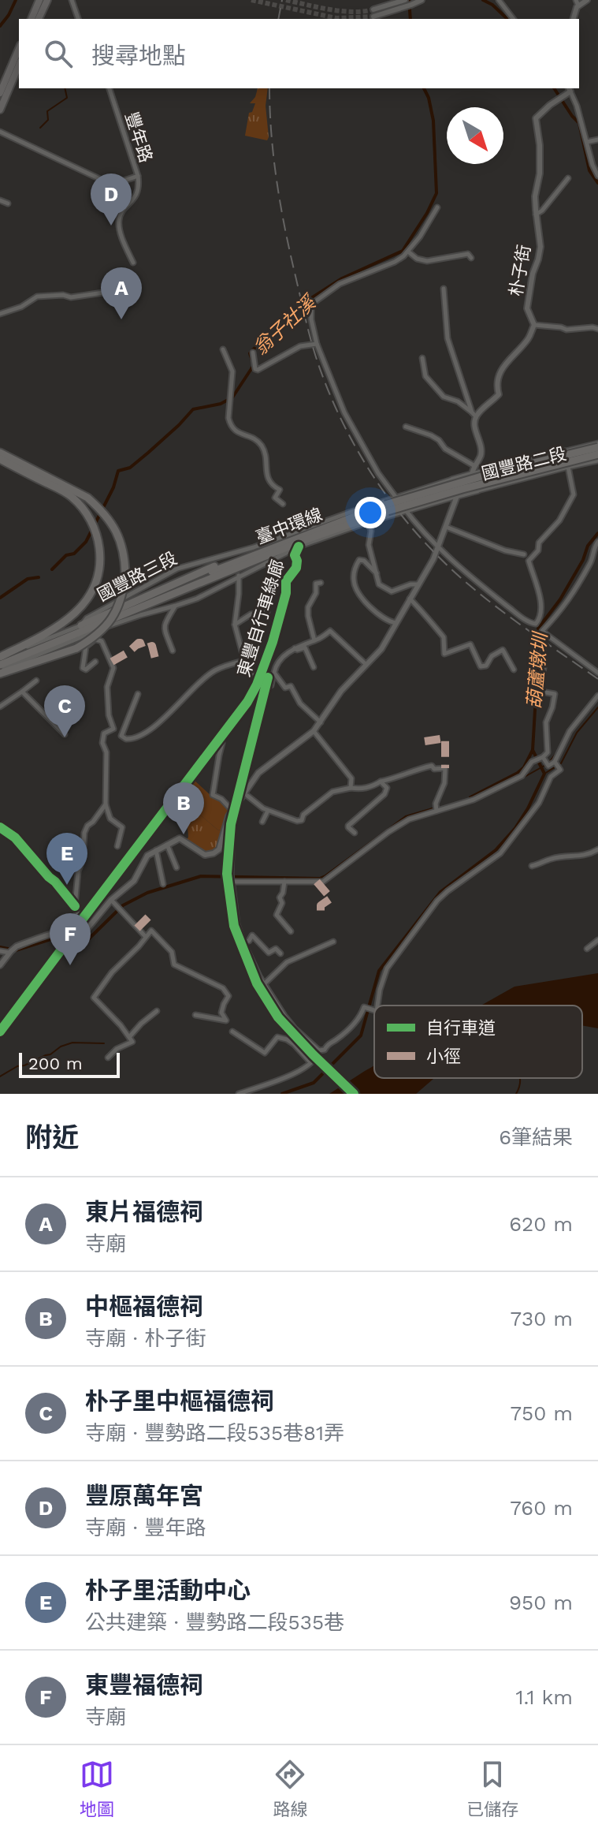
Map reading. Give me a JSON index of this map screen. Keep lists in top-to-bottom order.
{
  "streets": {
    "highway": ["臺中環線"],
    "street": [
      "豐年路",
      "朴子街",
      "國豐路二段",
      "國豐路三段"
    ],
    "cycle path": ["東豐自行車綠廊"]
  },
  "crossings": [
    ["國豐路二段", "臺中環線"],
    ["國豐路二段", "國豐路三段"],
    ["臺中環線", "國豐路三段"]
  ],
  "water": ["翁子社溪", "葫蘆墩圳"],
  "legend": ["自行車道", "小徑"],
  "scale_bar": "200 m",
  "north": "bottom right",
  "page": {
    "search": "搜尋地點",
    "pins": [
      "D",
      "A",
      "C",
      "B",
      "E",
      "F"
    ],
    "scale": "200 m",
    "heading": ["附近", "6筆結果"],
    "list": [
      {
        "mark": "A",
        "name": "東片福德祠",
        "note": "寺廟",
        "value": "620 m"
      },
      {
        "mark": "B",
        "name": "中樞福德祠",
        "note": "寺廟 · 朴子街",
        "value": "730 m"
      },
      {
        "mark": "C",
        "name": "朴子里中樞福德祠",
        "note": "寺廟 · 豐勢路二段535巷81弄",
        "value": "750 m"
      },
      {
        "mark": "D",
        "name": "豐原萬年宮",
        "note": "寺廟 · 豐年路",
        "value": "760 m"
      },
      {
        "mark": "E",
        "name": "朴子里活動中心",
        "note": "公共建築 · 豐勢路二段535巷",
        "value": "950 m"
      },
      {
        "mark": "F",
        "name": "東豐福德祠",
        "note": "寺廟",
        "value": "1.1 km"
      }
    ],
    "nav": ["地圖", "路線", "已儲存"]
  }
}
